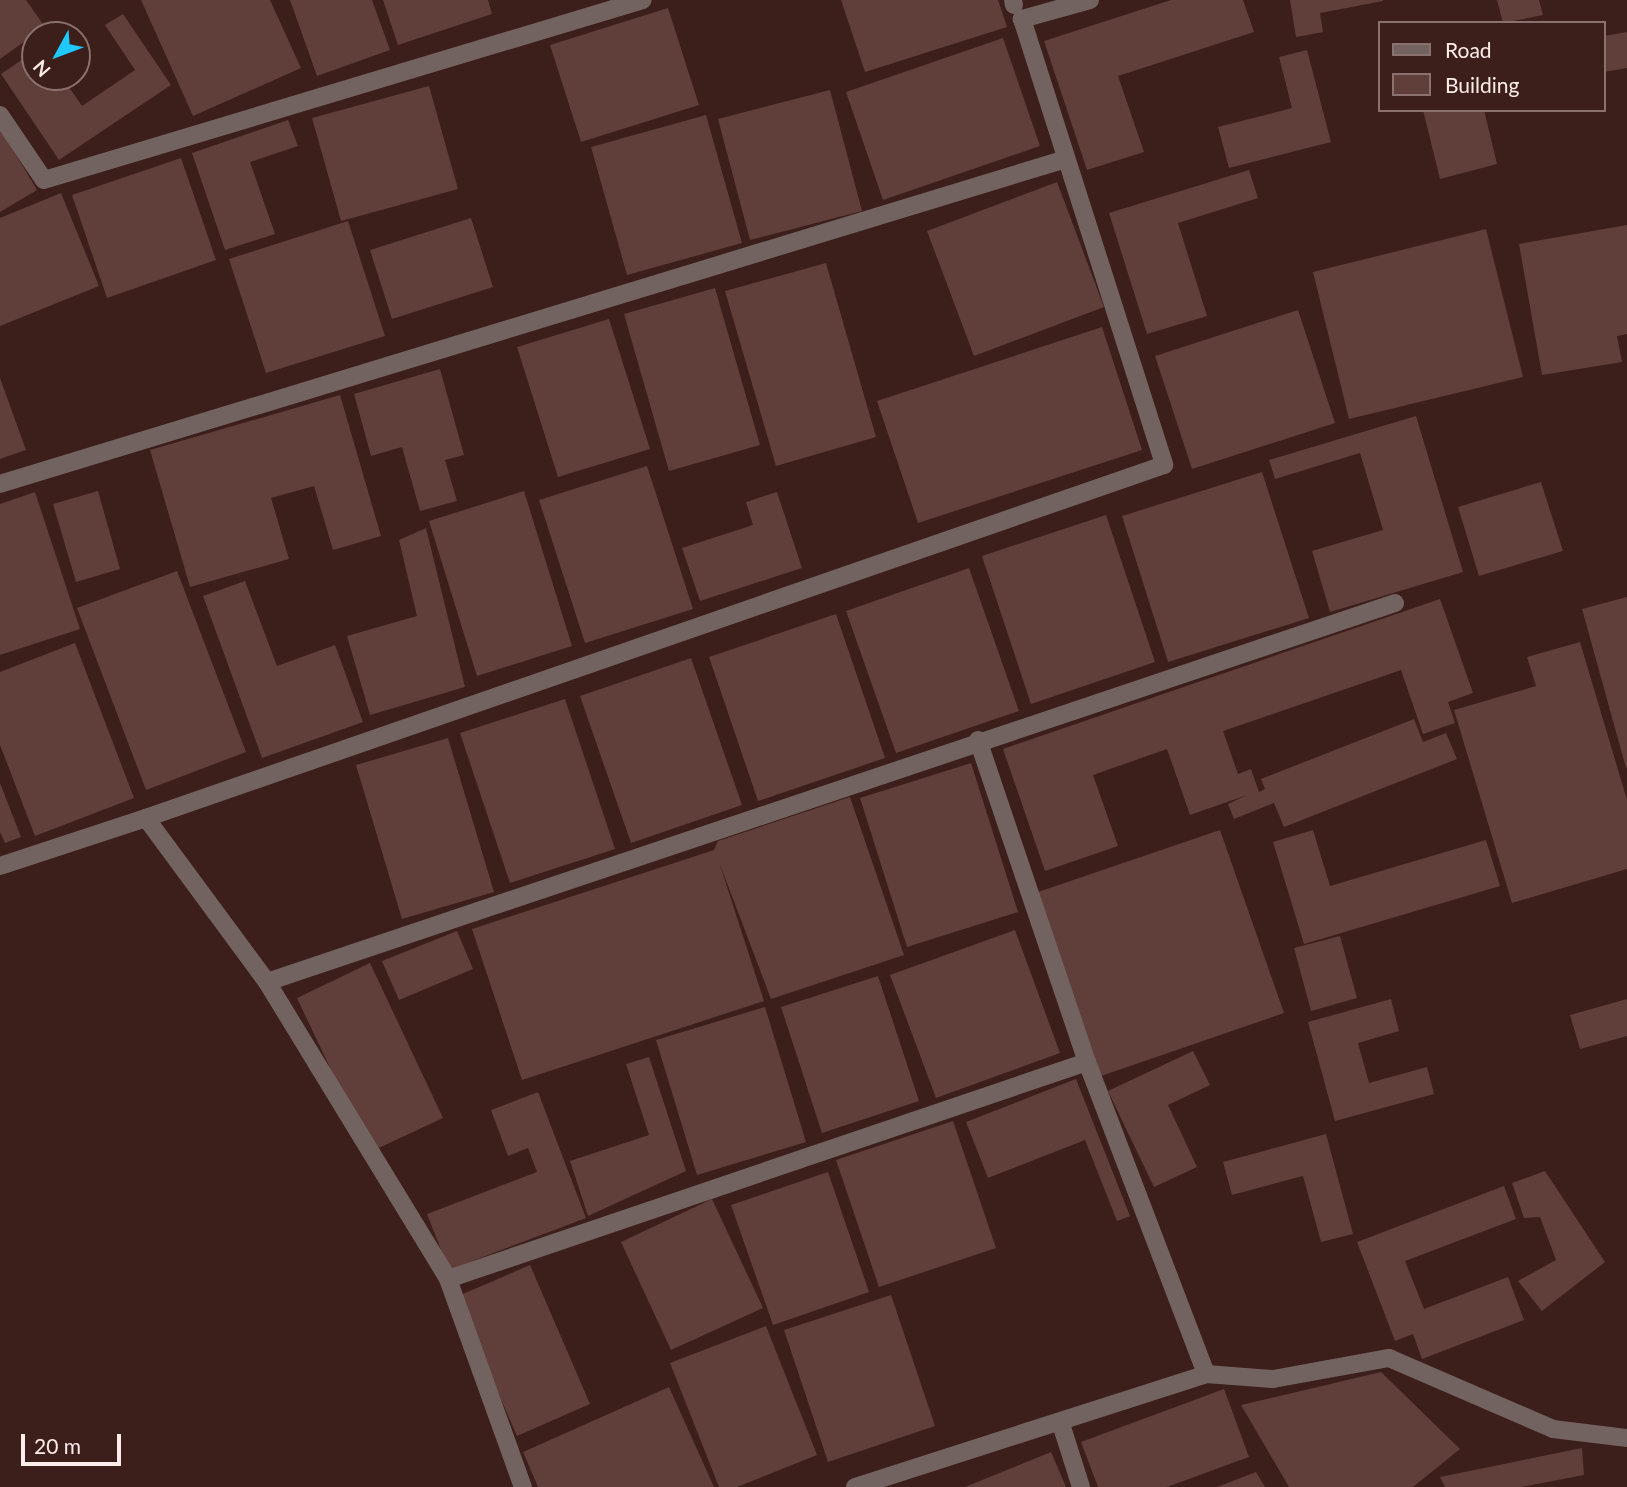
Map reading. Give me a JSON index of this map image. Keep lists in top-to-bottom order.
{
  "legend": ["Road", "Building"],
  "scale_bar": "20 m",
  "north": "bottom left"
}
